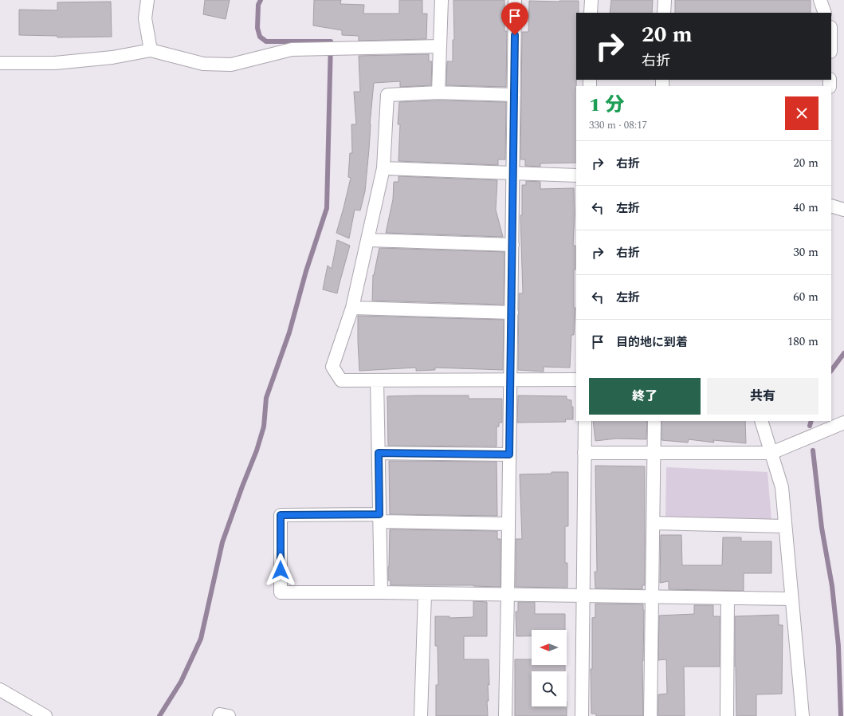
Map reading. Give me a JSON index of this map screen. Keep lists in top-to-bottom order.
{
  "north": "left",
  "page": {
    "turn": ["20 m", "右折"],
    "heading": ["1 分", "330 m · 08:17"],
    "list": [
      {
        "name": "右折",
        "value": "20 m"
      },
      {
        "name": "左折",
        "value": "40 m"
      },
      {
        "name": "右折",
        "value": "30 m"
      },
      {
        "name": "左折",
        "value": "60 m"
      },
      {
        "name": "目的地に到着",
        "value": "180 m"
      }
    ],
    "buttons": ["終了", "共有"]
  }
}
